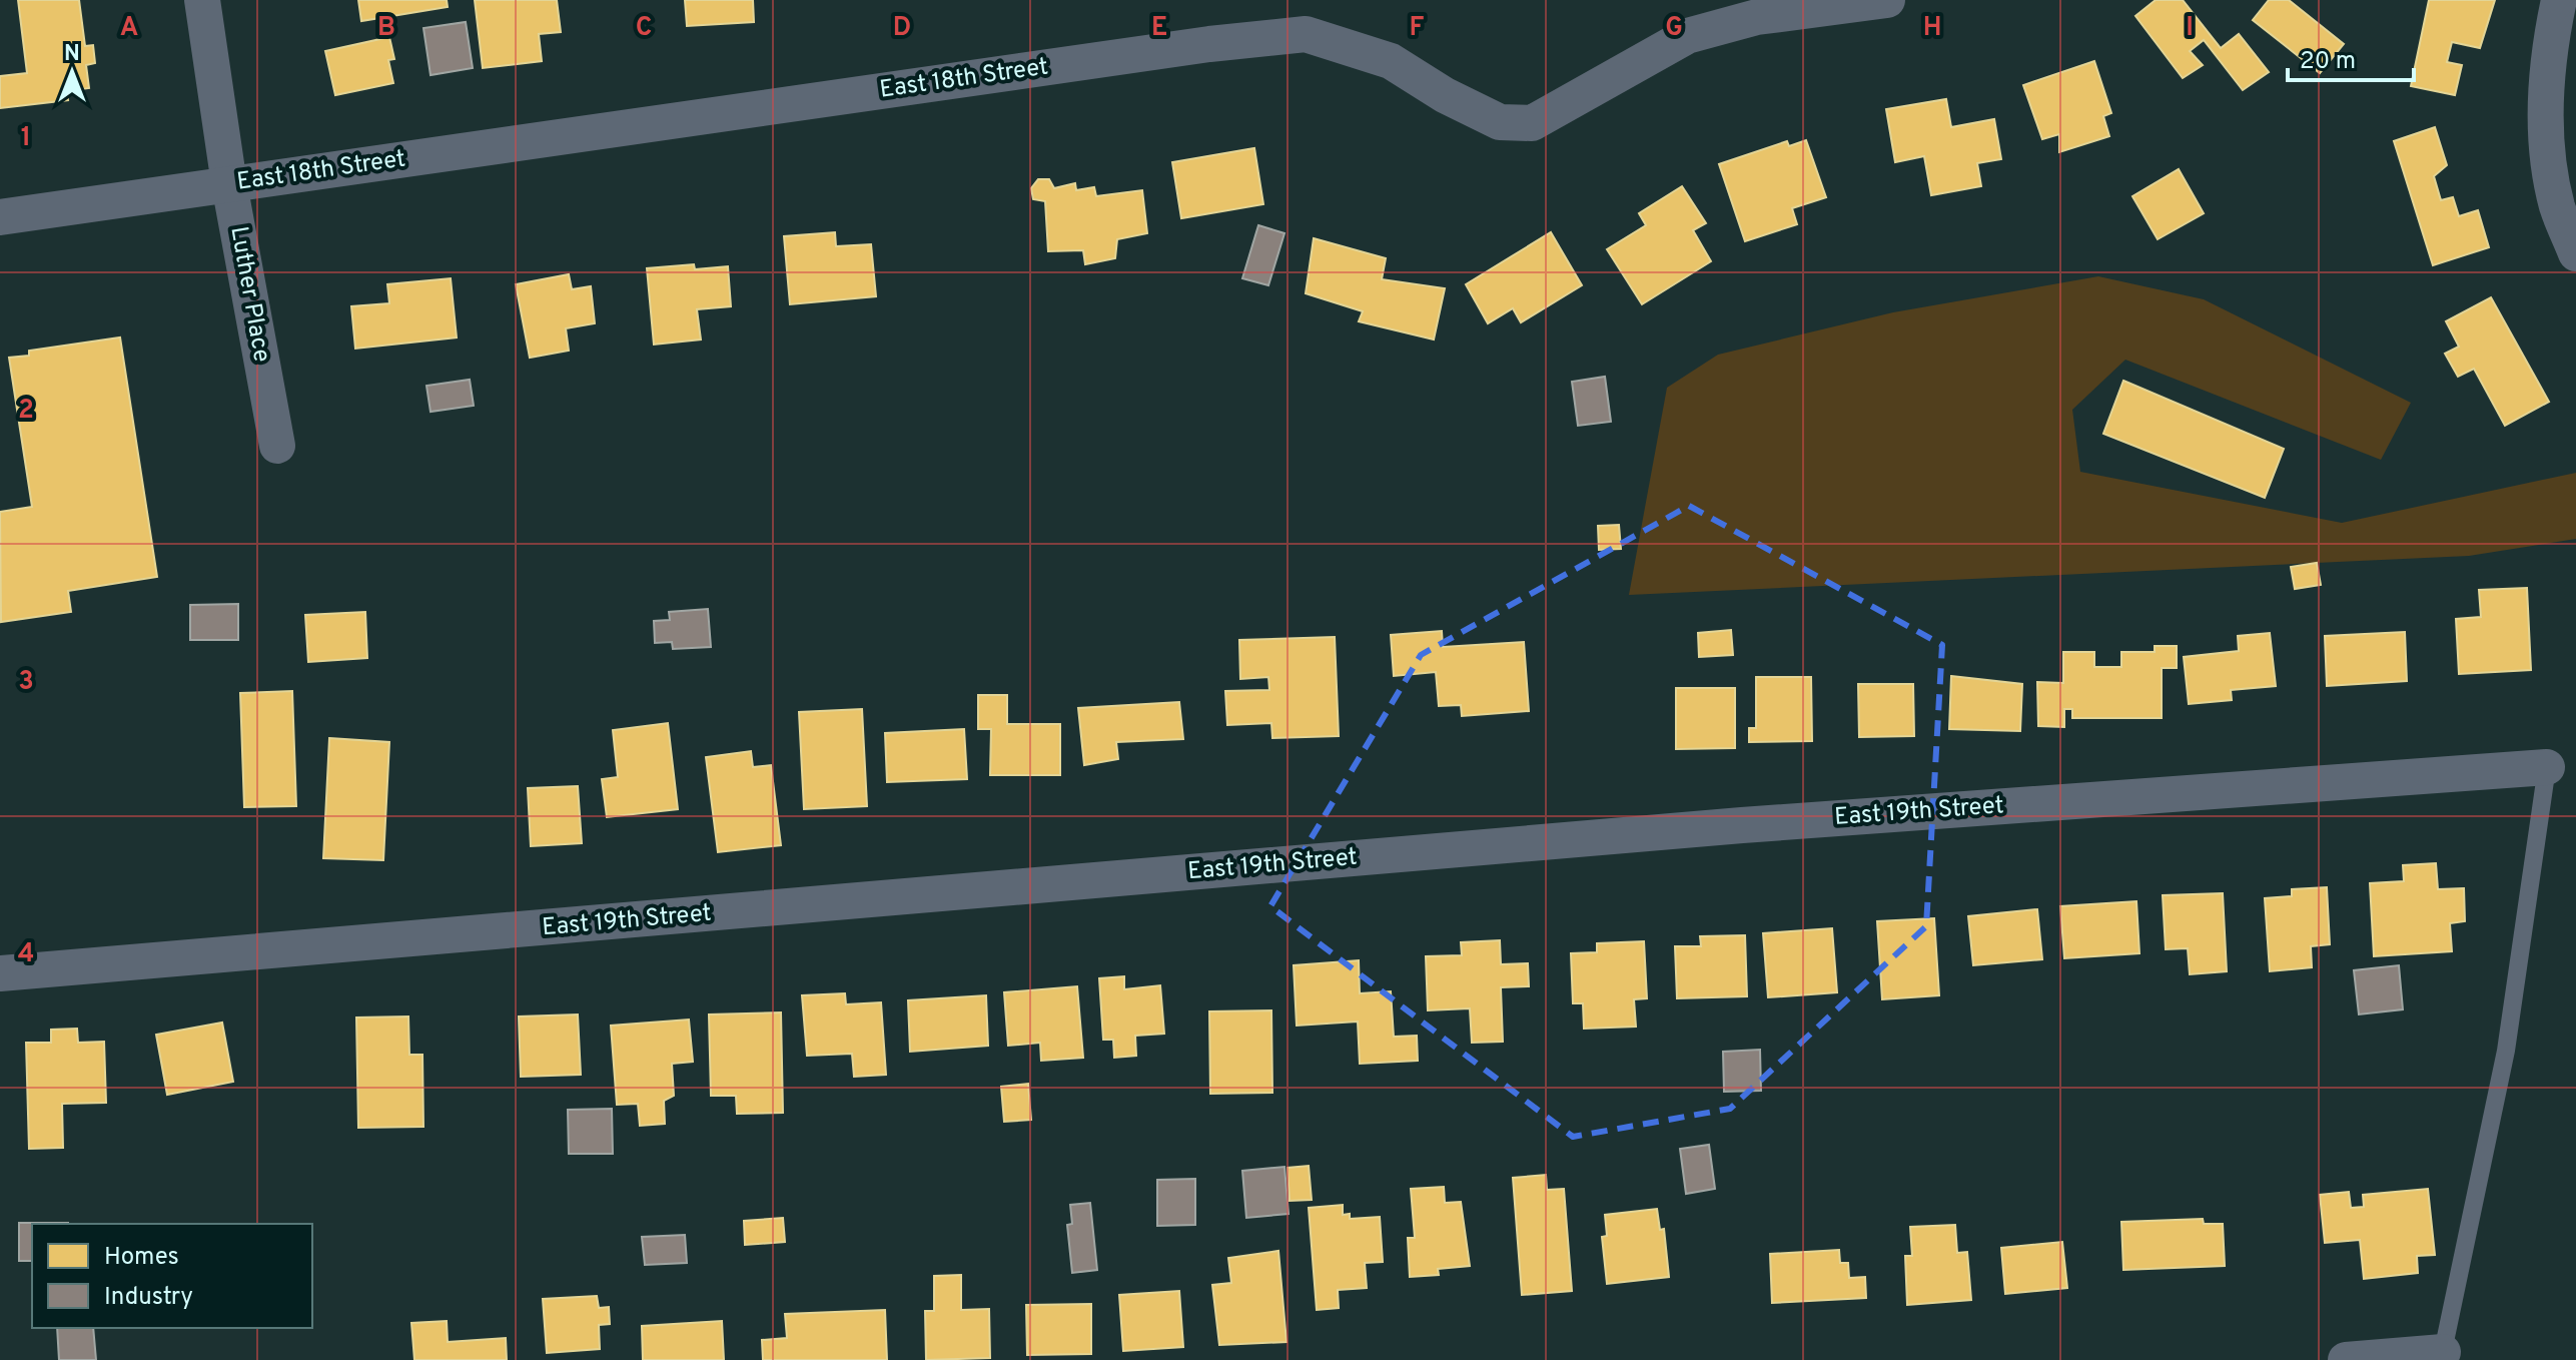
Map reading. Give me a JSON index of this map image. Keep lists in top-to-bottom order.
{
  "streets": {
    "street": ["East 18th Street", "Luther Place", "East 19th Street"]
  },
  "crossings": [
    ["East 18th Street", "Luther Place"]
  ],
  "legend": ["Homes", "Industry"],
  "scale_bar": "20 m",
  "north": "top",
  "grid": {
    "columns": [
      "A",
      "B",
      "C",
      "D",
      "E",
      "F",
      "G",
      "H",
      "I"
    ],
    "rows": [
      "1",
      "2",
      "3",
      "4"
    ]
  }
}
